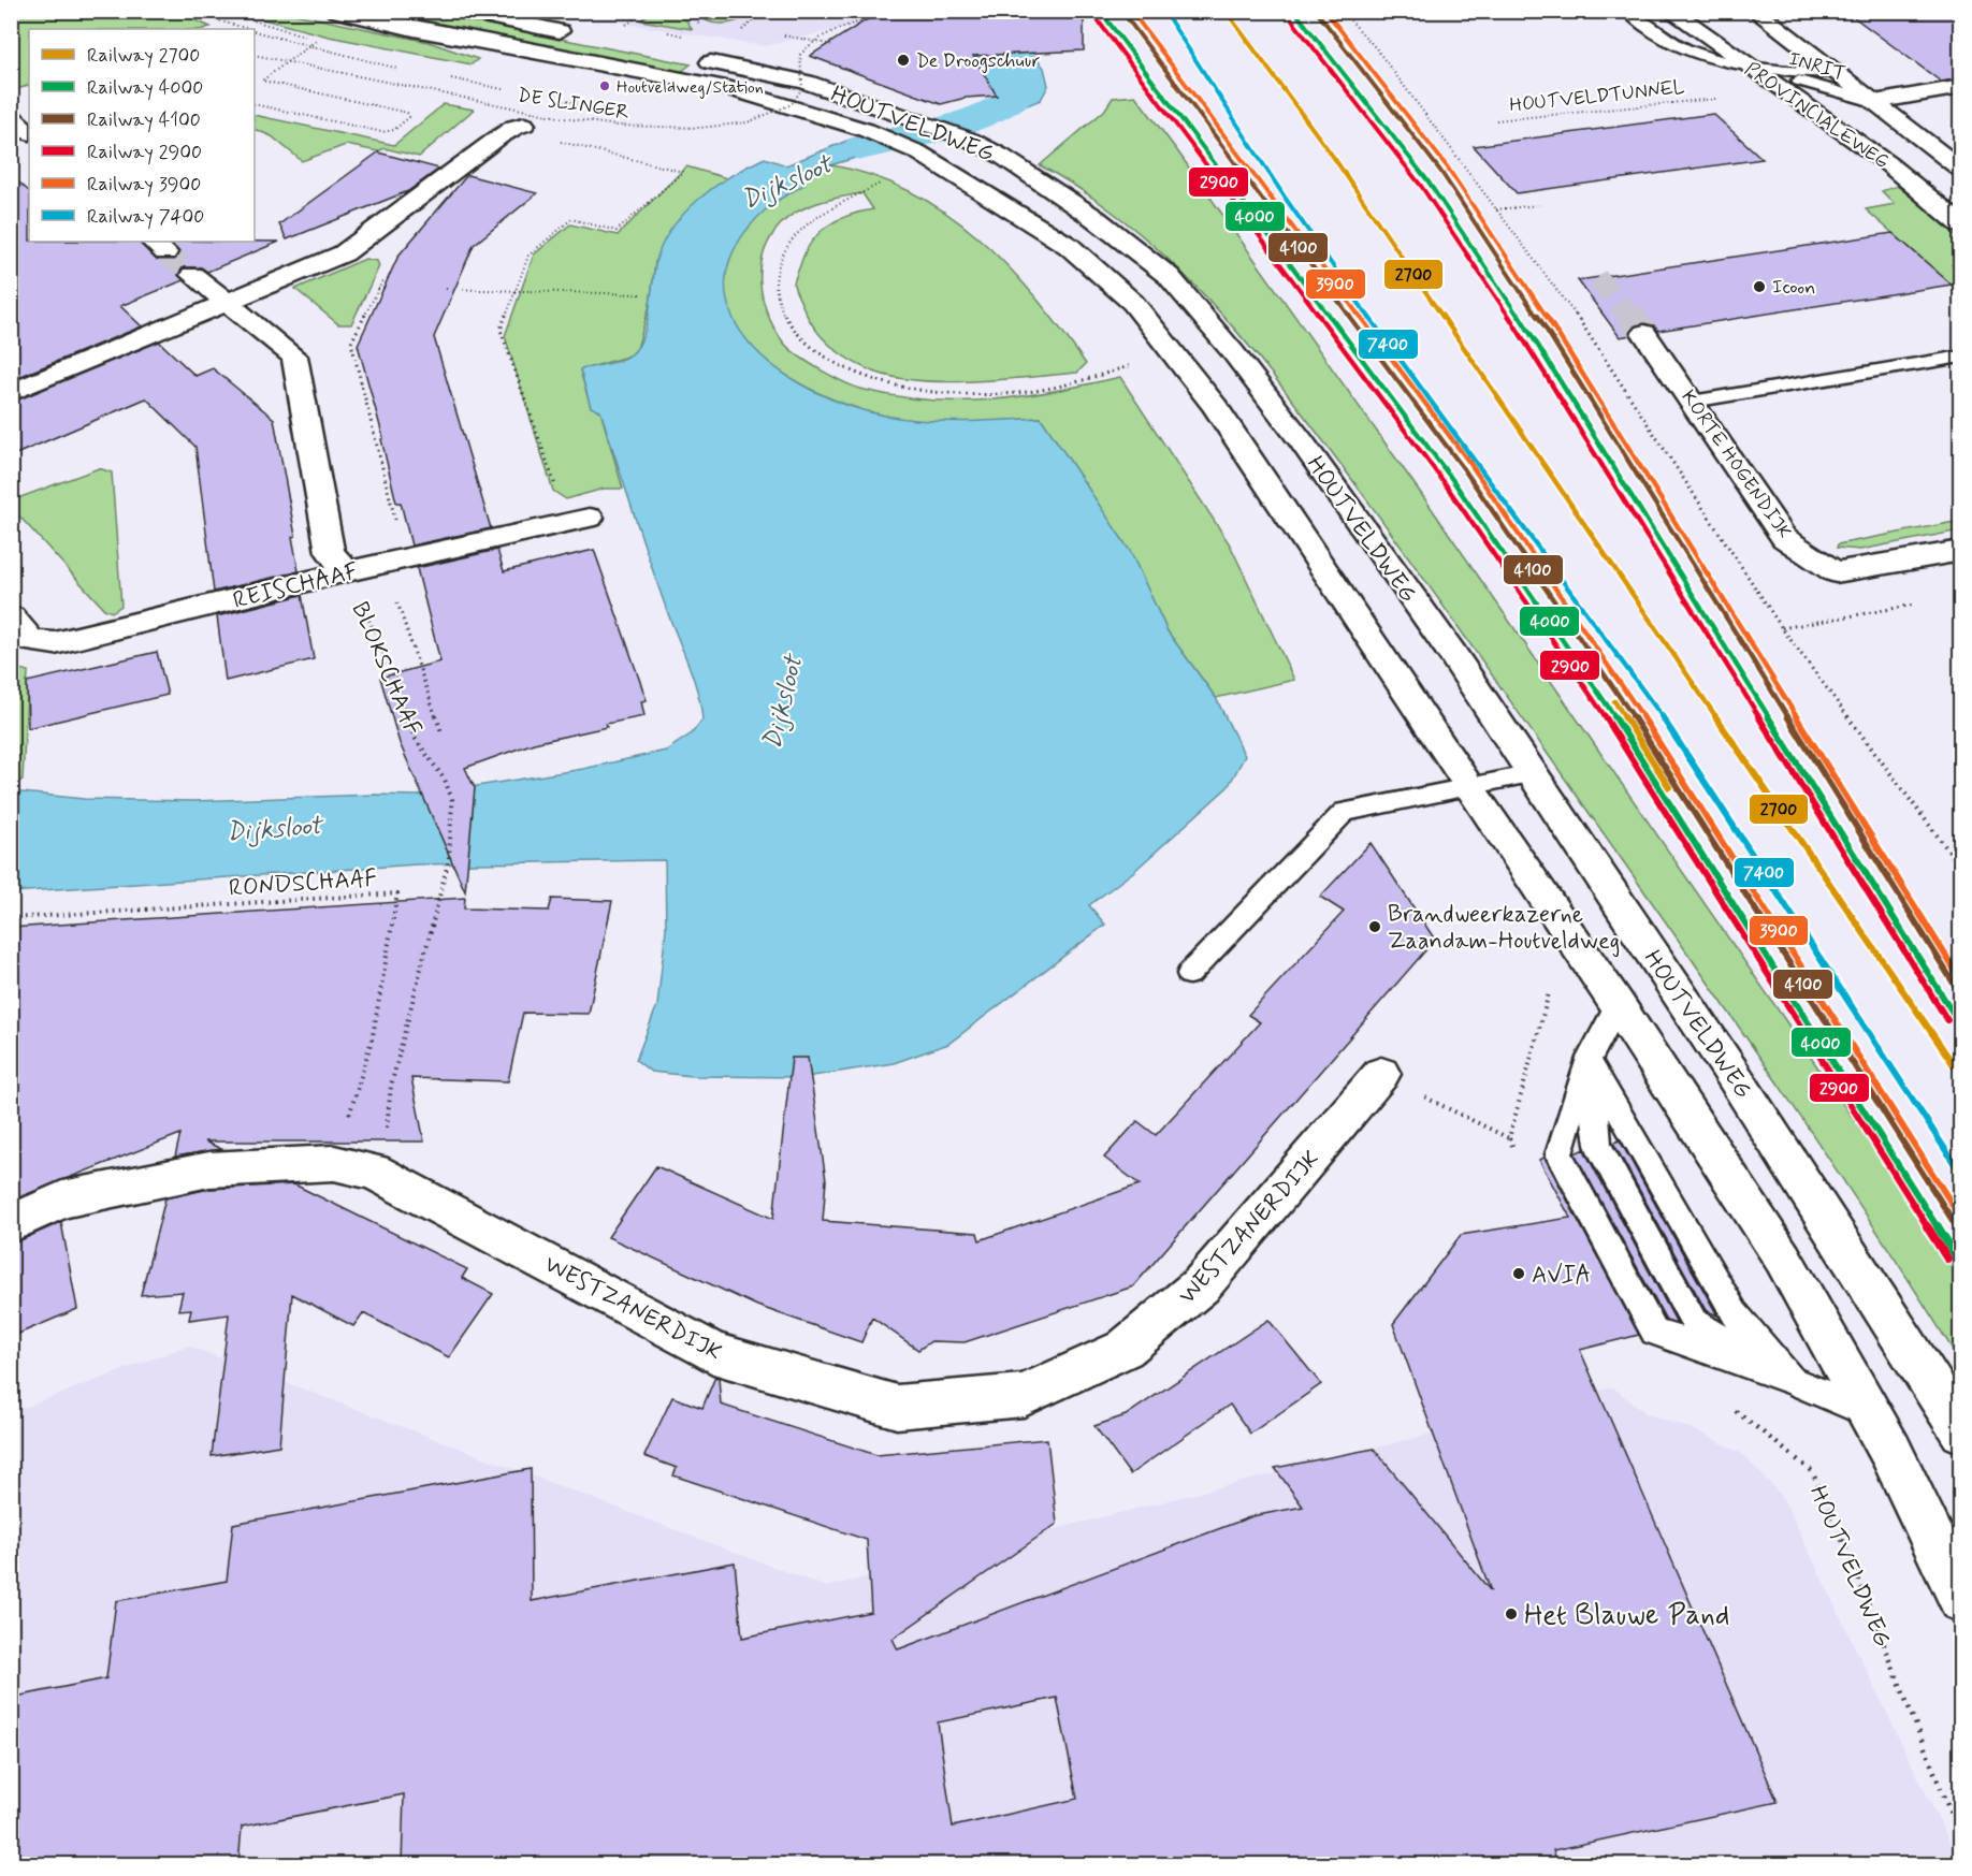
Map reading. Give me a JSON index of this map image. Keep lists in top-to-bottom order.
{
  "streets": {
    "street": [
      "PROVINCIALEWEG",
      "HOUTVELDWEG",
      "KORTE HOGENDIJK",
      "REISCHAAF",
      "BLOKSCHAAF",
      "WESTZANERDIJK"
    ],
    "lane": ["INRIT"],
    "path": ["HOUTVELDTUNNEL", "DE SLINGER", "RONDSCHAAF"]
  },
  "crossings": [
    ["INRIT", "PROVINCIALEWEG"],
    ["REISCHAAF", "BLOKSCHAAF"],
    ["RONDSCHAAF", "WESTZANERDIJK"]
  ],
  "water": ["Dijksloot"],
  "places": [
    "De Droogschuur",
    "Houtveldweg/Station",
    "Icoon",
    "Brandweerkazerne Zaandam-Houtveldweg",
    "AVIA",
    "Het Blauwe Pand"
  ],
  "lines": [
    "rail line 2700",
    "rail line 4100",
    "rail line 3900",
    "rail line 7400",
    "rail line 4000",
    "rail line 2900"
  ],
  "legend": [
    "Railway 2700",
    "Railway 4000",
    "Railway 4100",
    "Railway 2900",
    "Railway 3900",
    "Railway 7400"
  ]
}
